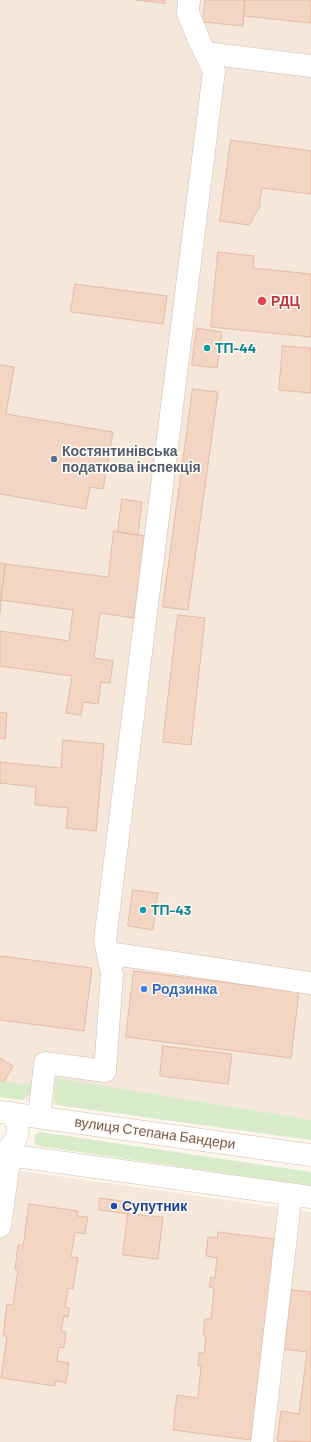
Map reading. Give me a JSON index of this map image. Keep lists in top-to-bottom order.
{
  "streets": {
    "street": ["вулиця Степана Бандери"]
  },
  "places": [
    "РДЦ",
    "ТП-44",
    "Костянтинівська податкова інспекція",
    "ТП-43",
    "Родзинка",
    "Супутник"
  ]
}
